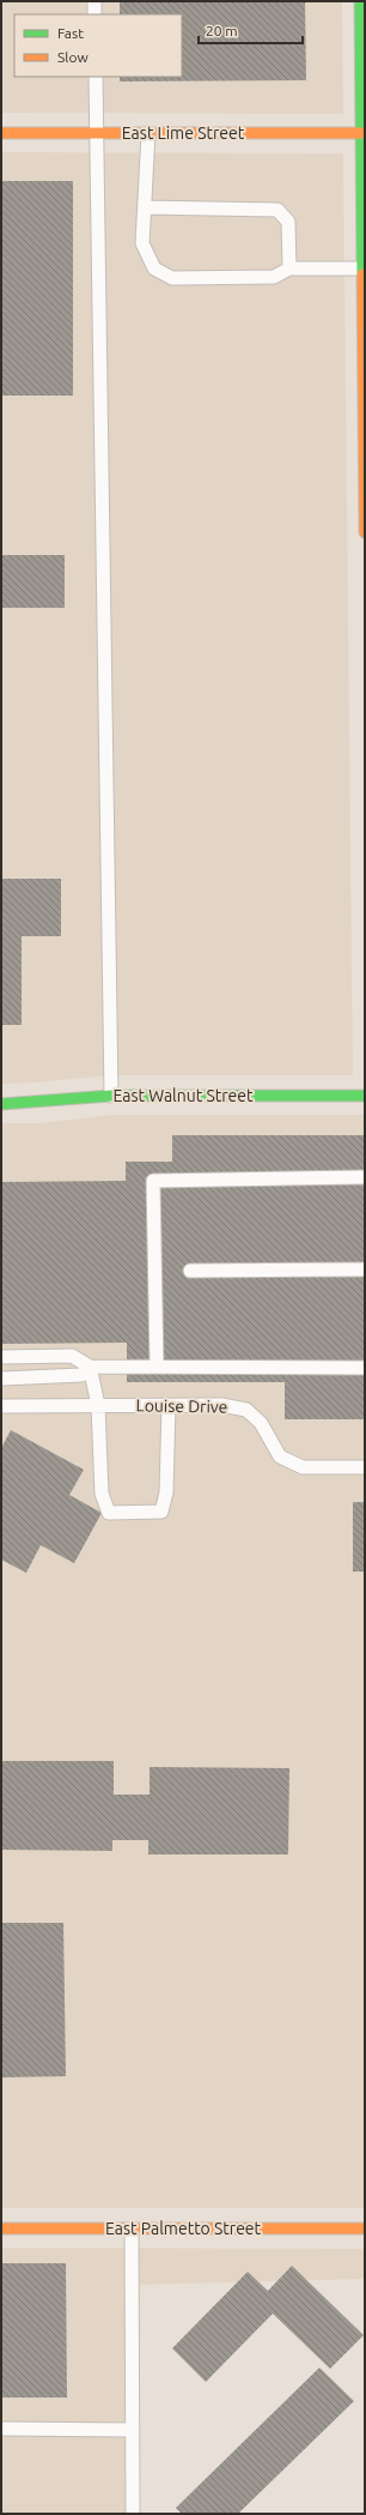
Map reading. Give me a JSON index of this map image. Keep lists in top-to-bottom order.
{
  "streets": {
    "street": ["East Lime Street", "East Walnut Street", "East Palmetto Street"],
    "lane": ["Louise Drive"]
  },
  "legend": ["Fast", "Slow"],
  "scale_bar": "20 m"
}
